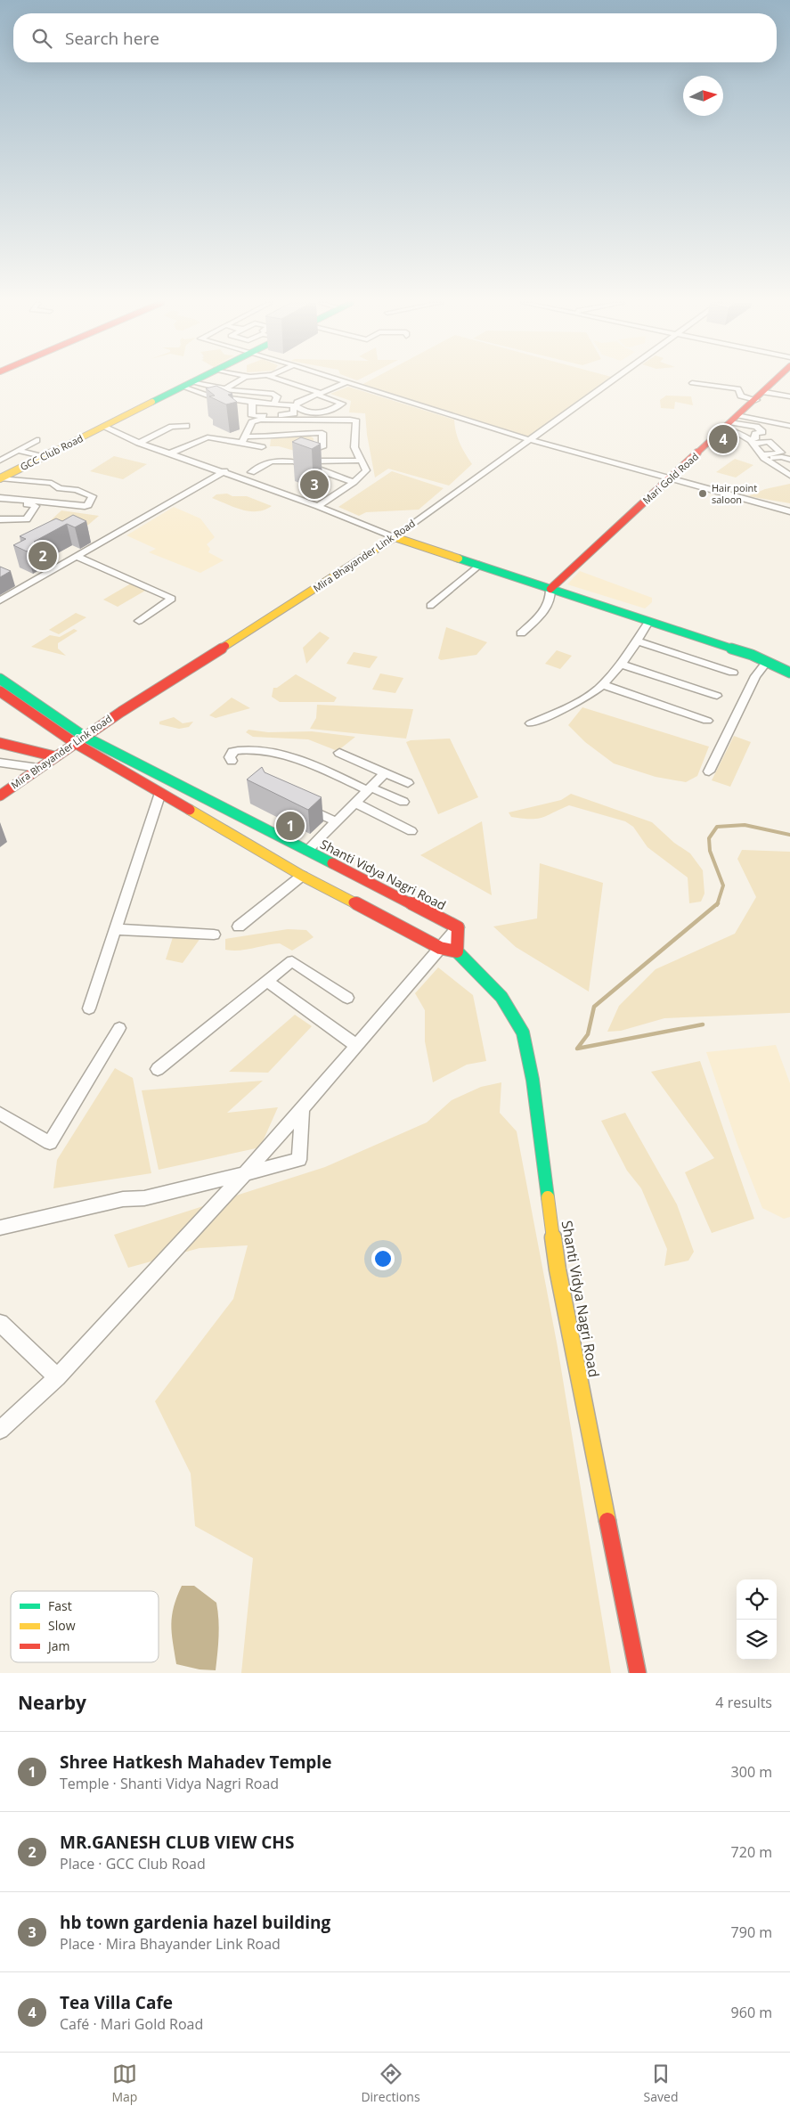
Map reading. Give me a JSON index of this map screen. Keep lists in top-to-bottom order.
{
  "streets": {
    "street": [
      "GCC Club Road",
      "Mari Gold Road",
      "Mira Bhayander Link Road",
      "Shanti Vidya Nagri Road"
    ]
  },
  "crossings": [
    ["Mira Bhayander Link Road", "Shanti Vidya Nagri Road"]
  ],
  "places": ["Hair point saloon"],
  "legend": ["Fast", "Slow", "Jam"],
  "north": "right",
  "page": {
    "search": "Search here",
    "pins": [
      "4",
      "3",
      "2",
      "1"
    ],
    "heading": ["Nearby", "4 results"],
    "list": [
      {
        "mark": "1",
        "name": "Shree Hatkesh Mahadev Temple",
        "note": "Temple · Shanti Vidya Nagri Road",
        "value": "300 m"
      },
      {
        "mark": "2",
        "name": "MR.GANESH CLUB VIEW CHS",
        "note": "Place · GCC Club Road",
        "value": "720 m"
      },
      {
        "mark": "3",
        "name": "hb town gardenia hazel building",
        "note": "Place · Mira Bhayander Link Road",
        "value": "790 m"
      },
      {
        "mark": "4",
        "name": "Tea Villa Cafe",
        "note": "Café · Mari Gold Road",
        "value": "960 m"
      }
    ],
    "nav": ["Map", "Directions", "Saved"]
  }
}
